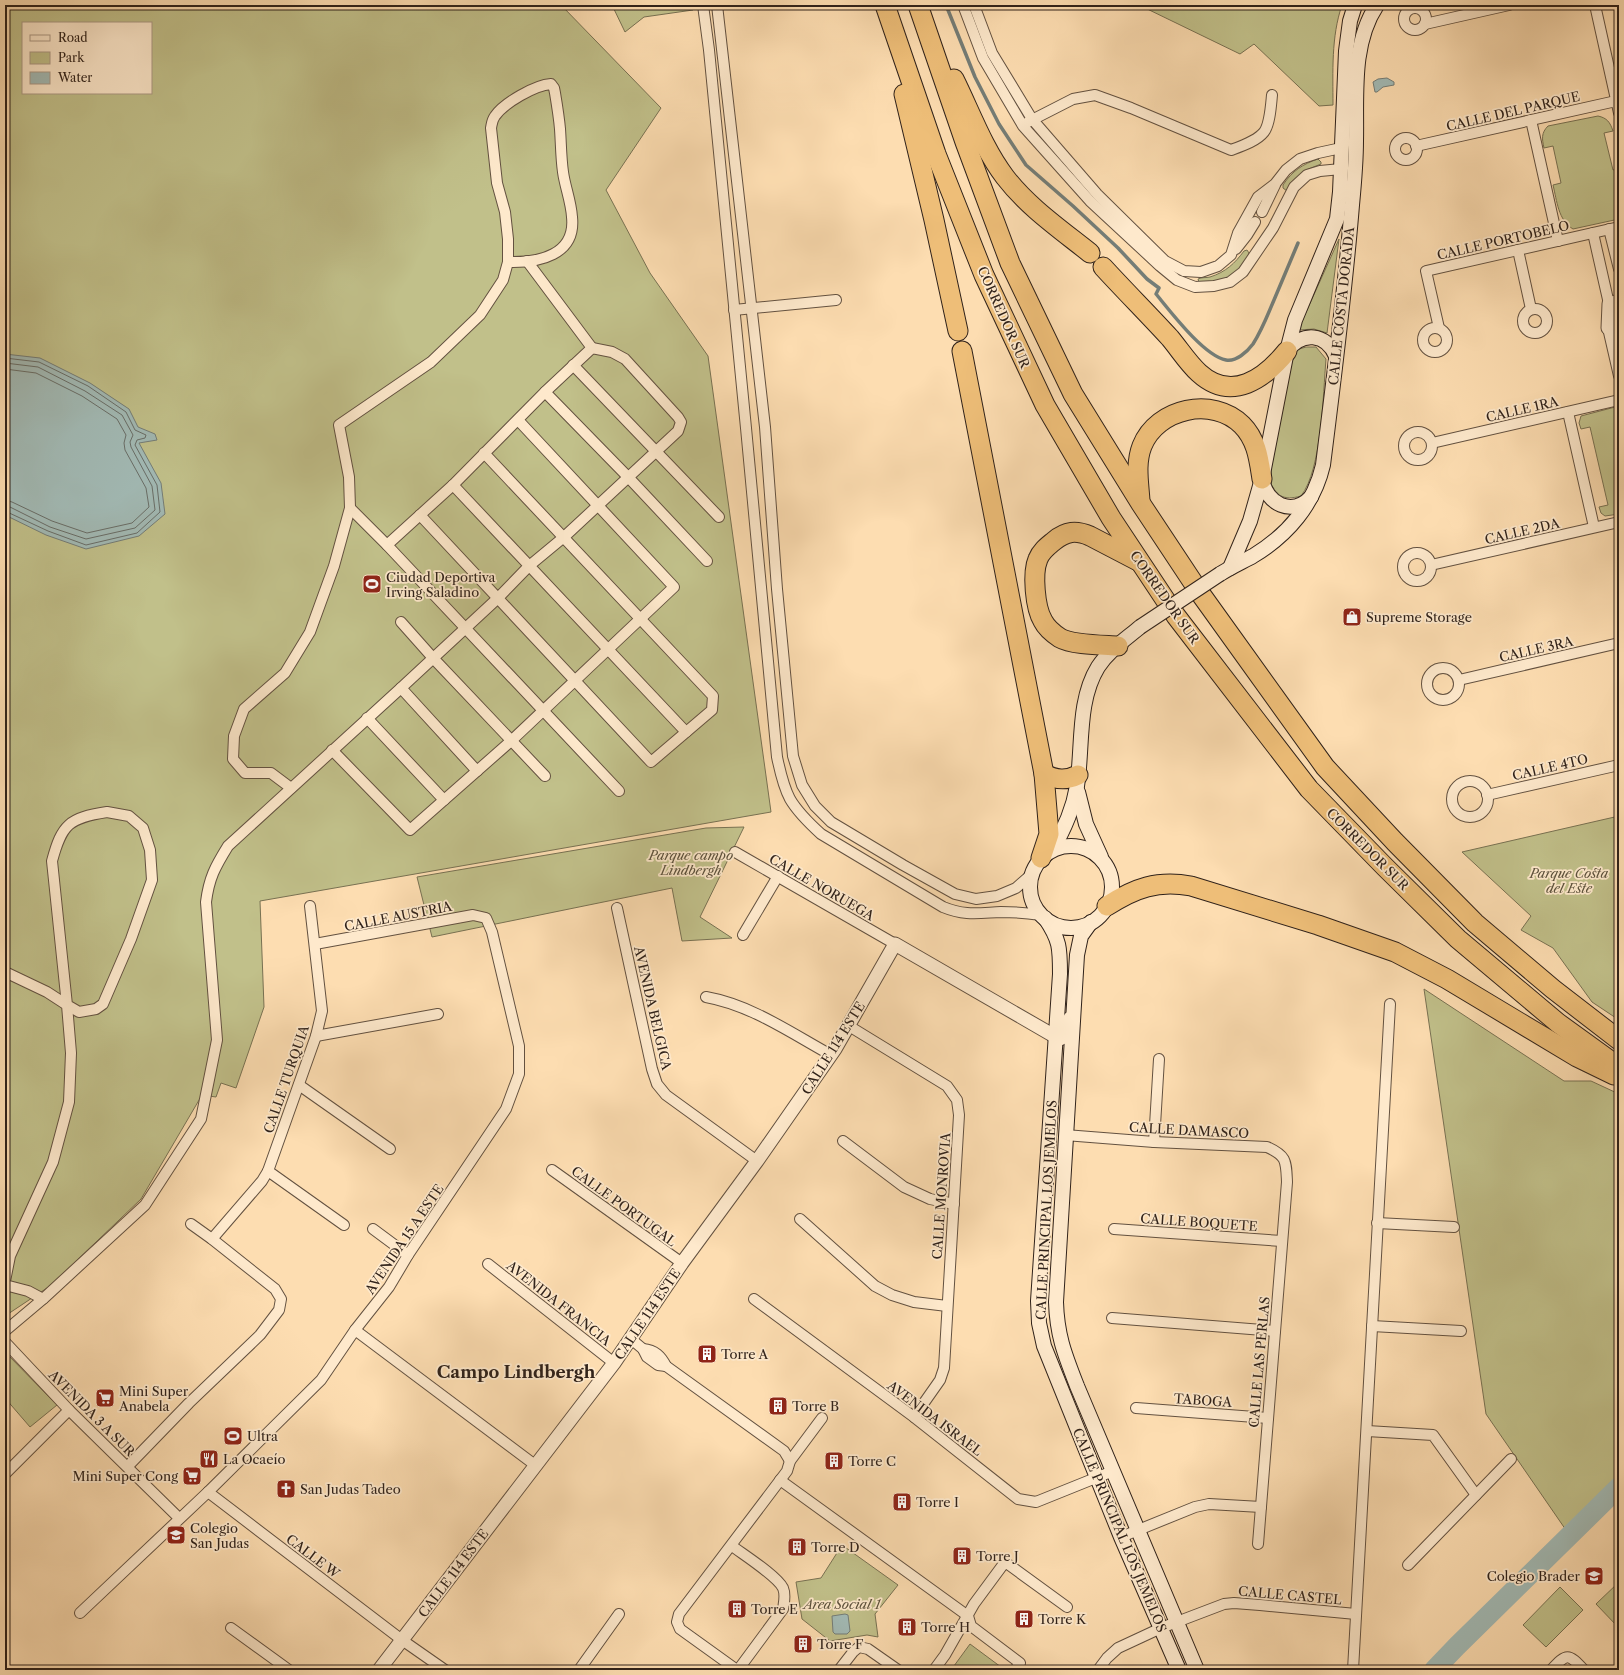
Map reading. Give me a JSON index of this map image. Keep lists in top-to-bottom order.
{
  "streets": {
    "highway": ["CORREDOR SUR"],
    "main road": ["CALLE COSTA DORADA", "CALLE PRINCIPAL LOS JEMELOS"],
    "street": [
      "CALLE DEL PARQUE",
      "CALLE PORTOBELO",
      "CALLE 1RA",
      "CALLE 2DA",
      "CALLE 3RA",
      "CALLE 4TO",
      "CALLE NORUEGA",
      "CALLE AUSTRIA",
      "AVENIDA BELGICA",
      "CALLE 114 ESTE",
      "CALLE TURQUIA",
      "CALLE DAMASCO",
      "CALLE MONROVIA",
      "CALLE PORTUGAL",
      "CALLE BOQUETE",
      "AVENIDA 15 A ESTE",
      "AVENIDA FRANCIA",
      "CALLE LAS PERLAS",
      "TABOGA",
      "AVENIDA 3 A SUR",
      "AVENIDA ISRAEL",
      "CALLE W",
      "CALLE CASTEL"
    ]
  },
  "crossings": [
    ["CALLE NORUEGA", "CALLE 114 ESTE"],
    ["CALLE AUSTRIA", "CALLE TURQUIA"],
    ["CALLE AUSTRIA", "AVENIDA 15 A ESTE"],
    ["AVENIDA BELGICA", "CALLE 114 ESTE"],
    ["CALLE 114 ESTE", "CALLE MONROVIA"],
    ["CALLE 114 ESTE", "CALLE PORTUGAL"],
    ["CALLE 114 ESTE", "AVENIDA FRANCIA"],
    ["CALLE 114 ESTE", "CALLE W"],
    ["CALLE DAMASCO", "CALLE PRINCIPAL LOS JEMELOS"],
    ["CALLE DAMASCO", "CALLE LAS PERLAS"],
    ["CALLE MONROVIA", "AVENIDA ISRAEL"],
    ["CALLE PRINCIPAL LOS JEMELOS", "AVENIDA ISRAEL"],
    ["CALLE PRINCIPAL LOS JEMELOS", "CALLE CASTEL"],
    ["CALLE BOQUETE", "CALLE LAS PERLAS"],
    ["AVENIDA 15 A ESTE", "AVENIDA 3 A SUR"],
    ["AVENIDA 15 A ESTE", "CALLE W"],
    ["CALLE LAS PERLAS", "TABOGA"]
  ],
  "districts": ["Campo Lindbergh"],
  "parks": ["Parque campo Lindbergh", "Parque Costa del Este", "Area Social 1"],
  "places": {
    "sports": ["Ciudad Deportiva Irving Saladino", "Ultra"],
    "shop": ["Supreme Storage"],
    "building": [
      "Torre A",
      "Torre B",
      "Torre C",
      "Torre I",
      "Torre D",
      "Torre J",
      "Torre E",
      "Torre K",
      "Torre H",
      "Torre F"
    ],
    "supermarket": ["Mini Super Anabela", "Mini Super Cong"],
    "restaurant": ["La Ocaeío"],
    "church": ["San Judas Tadeo"],
    "school or university": ["Colegio San Judas", "Colegio Brader"]
  },
  "legend": ["Road", "Park", "Water"]
}
